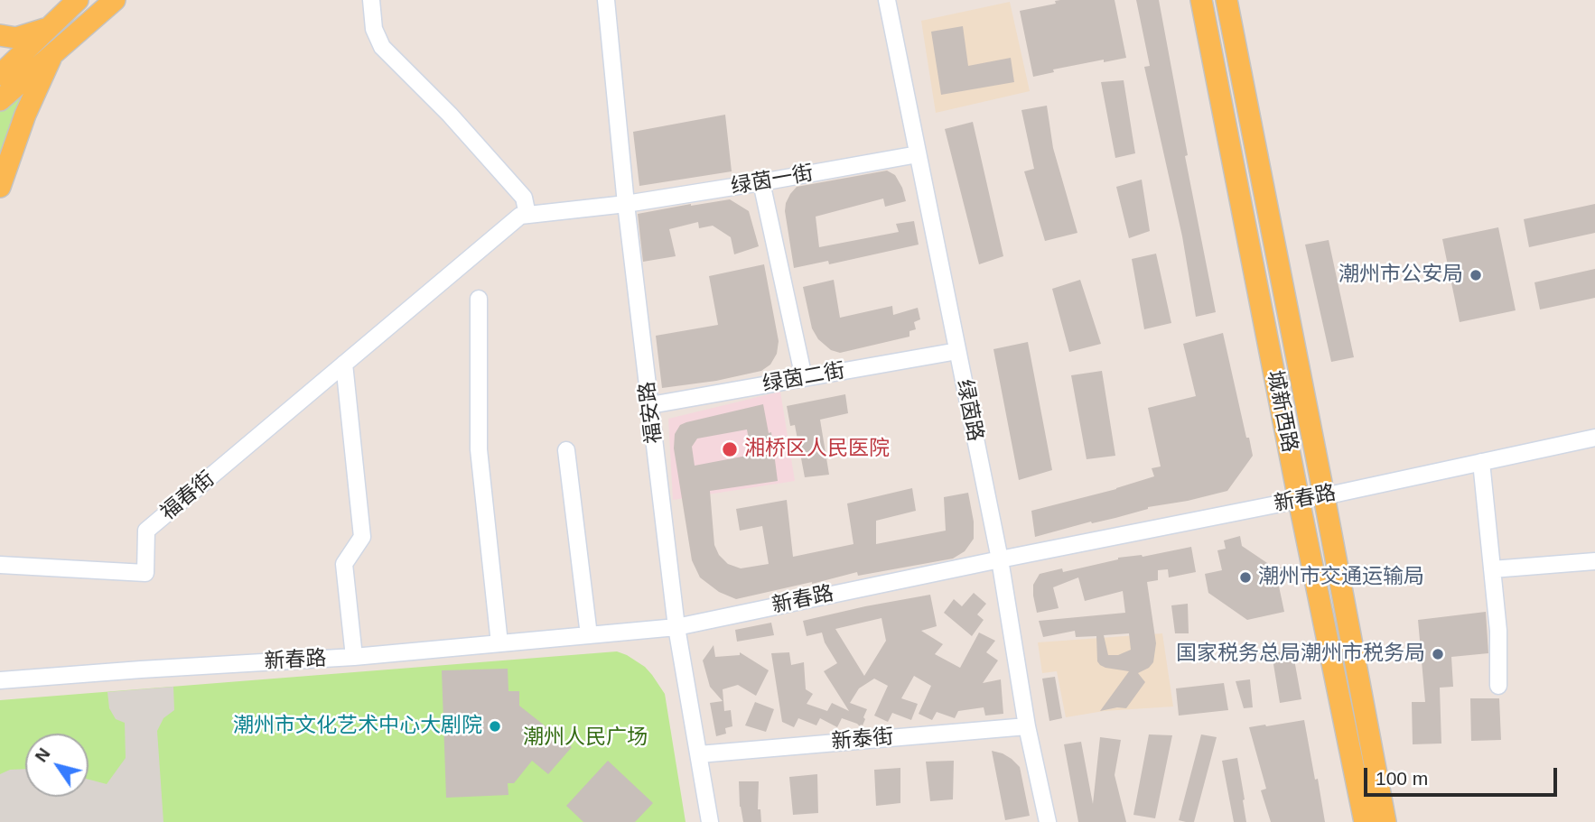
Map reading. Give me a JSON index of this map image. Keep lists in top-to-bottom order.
{
  "streets": {
    "main road": ["城新西路"],
    "street": [
      "绿茵一街",
      "绿茵二街",
      "绿茵路",
      "福安路",
      "福春街",
      "新春路",
      "新泰街"
    ]
  },
  "crossings": [
    ["绿茵一街", "绿茵路"],
    ["绿茵一街", "福安路"],
    ["绿茵一街", "福春街"],
    ["绿茵二街", "绿茵路"],
    ["绿茵二街", "福安路"],
    ["绿茵路", "新春路"],
    ["绿茵路", "新泰街"],
    ["城新西路", "新春路"],
    ["福安路", "福春街"],
    ["福安路", "新春路"],
    ["福安路", "新泰街"]
  ],
  "parks": ["潮州人民广场"],
  "places": [
    "潮州市公安局",
    "湘桥区人民医院",
    "潮州市交通运输局",
    "国家税务总局潮州市税务局",
    "潮州市文化艺术中心大剧院"
  ],
  "scale_bar": "100 m",
  "north": "top left"
}
